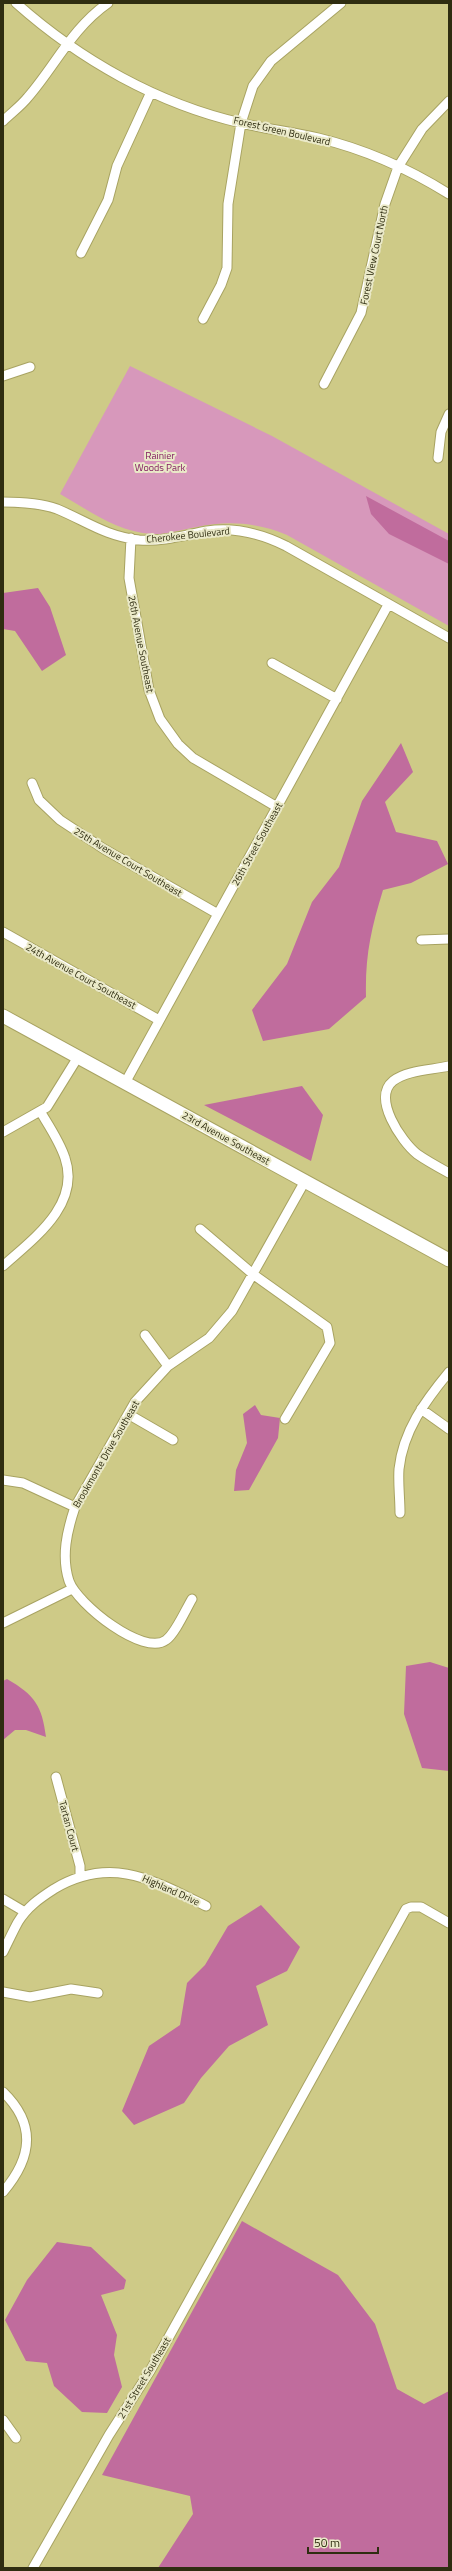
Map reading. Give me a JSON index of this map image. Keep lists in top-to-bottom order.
{
  "streets": {
    "street": [
      "Forest Green Boulevard",
      "Forest View Court North",
      "Cherokee Boulevard",
      "26th Avenue Southeast",
      "26th Street Southeast",
      "25th Avenue Court Southeast",
      "24th Avenue Court Southeast",
      "23rd Avenue Southeast",
      "Brookmonte Drive Southeast",
      "Tartan Court",
      "Highland Drive",
      "21st Street Southeast"
    ]
  },
  "crossings": [
    ["Forest Green Boulevard", "Forest View Court North"],
    ["Cherokee Boulevard", "26th Avenue Southeast"],
    ["Cherokee Boulevard", "26th Street Southeast"],
    ["26th Avenue Southeast", "26th Street Southeast"],
    ["26th Street Southeast", "25th Avenue Court Southeast"],
    ["26th Street Southeast", "24th Avenue Court Southeast"],
    ["26th Street Southeast", "23rd Avenue Southeast"],
    ["23rd Avenue Southeast", "Brookmonte Drive Southeast"],
    ["Tartan Court", "Highland Drive"]
  ],
  "parks": ["Rainier Woods Park"],
  "scale_bar": "50 m"
}
